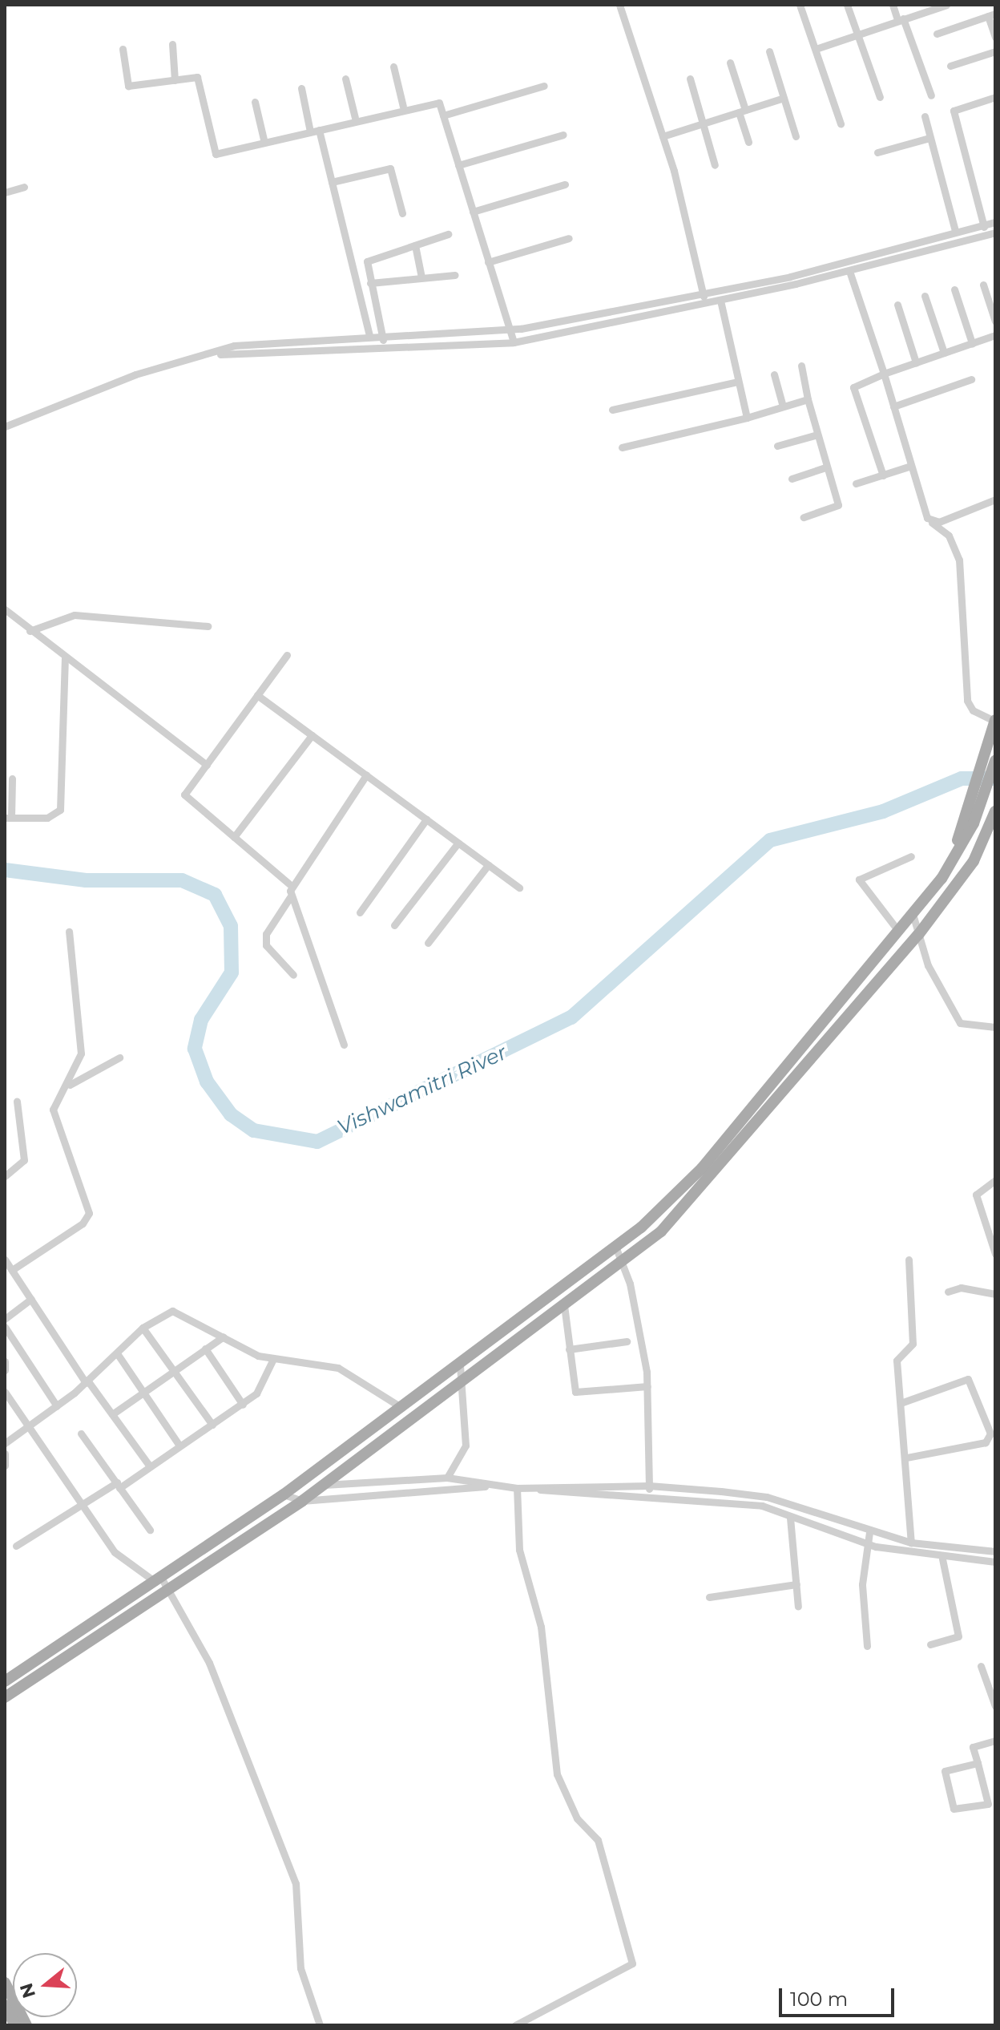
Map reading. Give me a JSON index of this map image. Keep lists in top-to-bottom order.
{
  "water": ["Vishwamitri River"],
  "scale_bar": "100 m",
  "north": "left"
}
